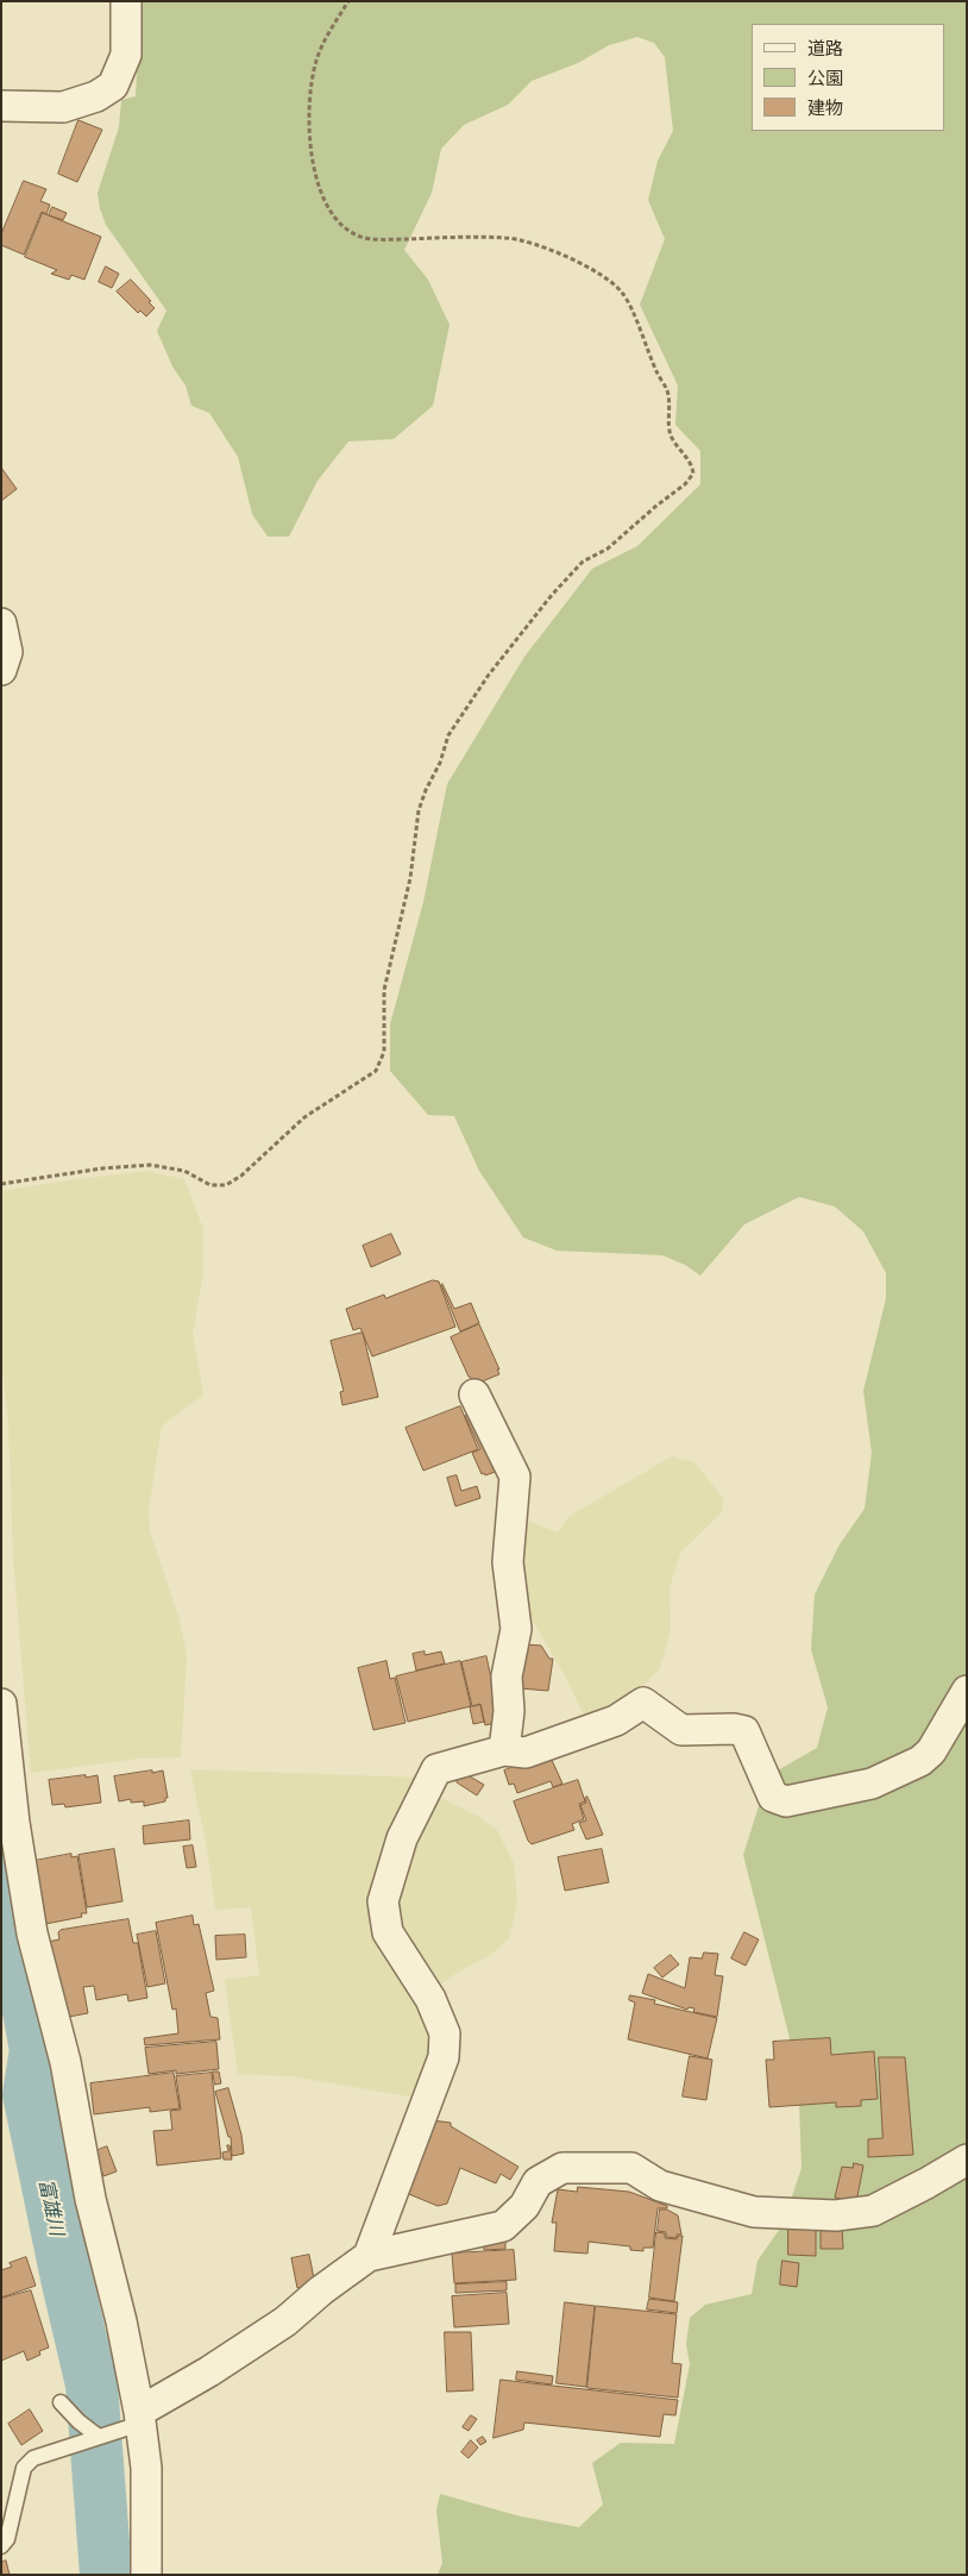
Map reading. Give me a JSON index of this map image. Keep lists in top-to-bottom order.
{
  "water": ["富雄川"],
  "legend": ["道路", "公園", "建物"]
}
